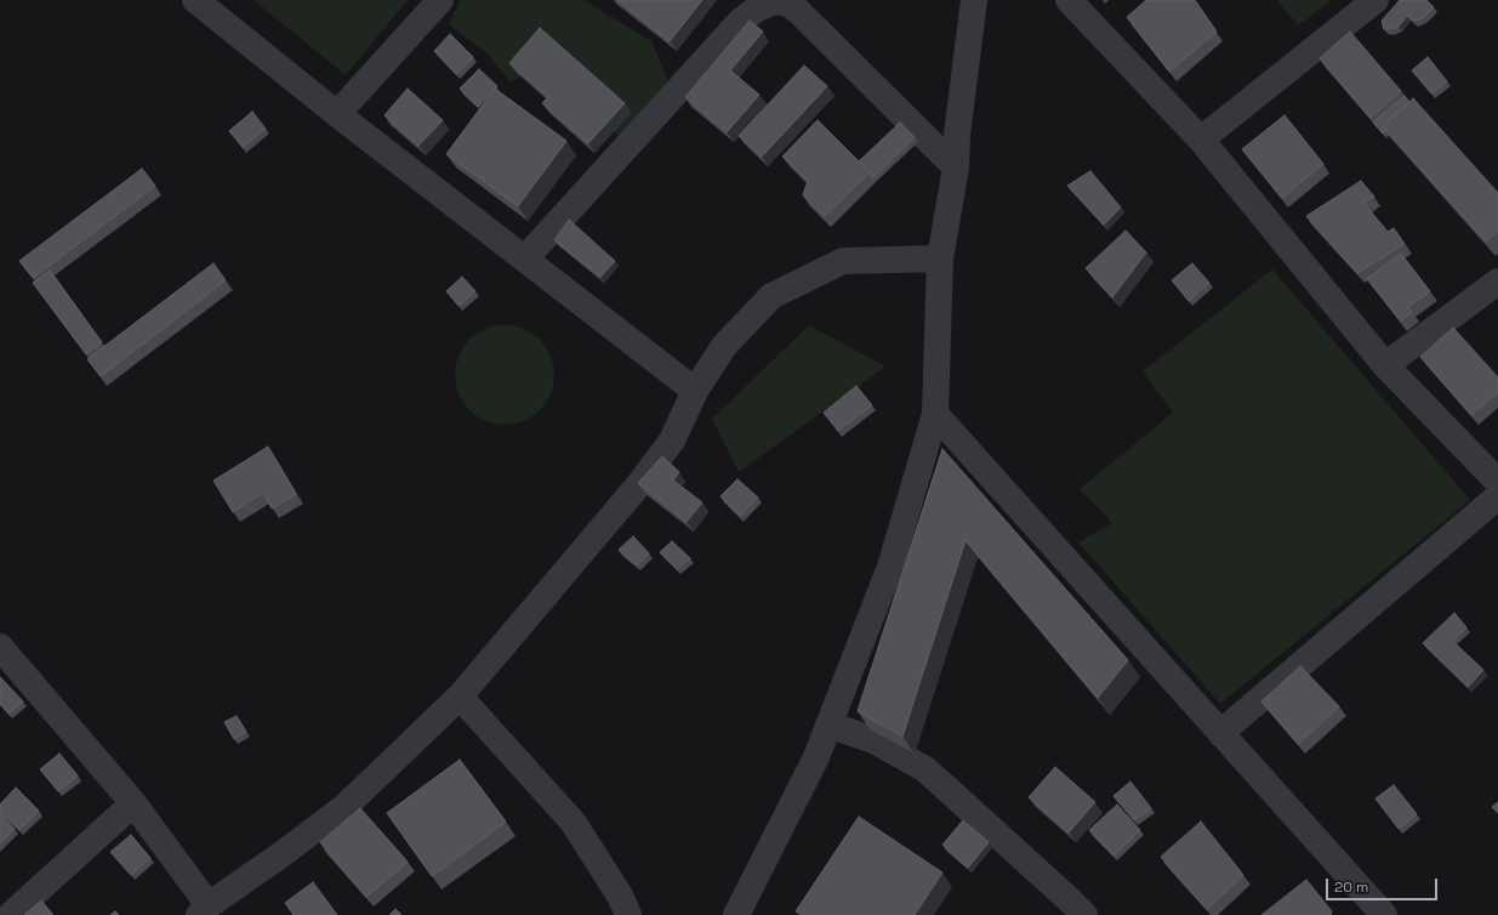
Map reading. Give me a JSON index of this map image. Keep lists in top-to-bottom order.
{
  "scale_bar": "20 m"
}
